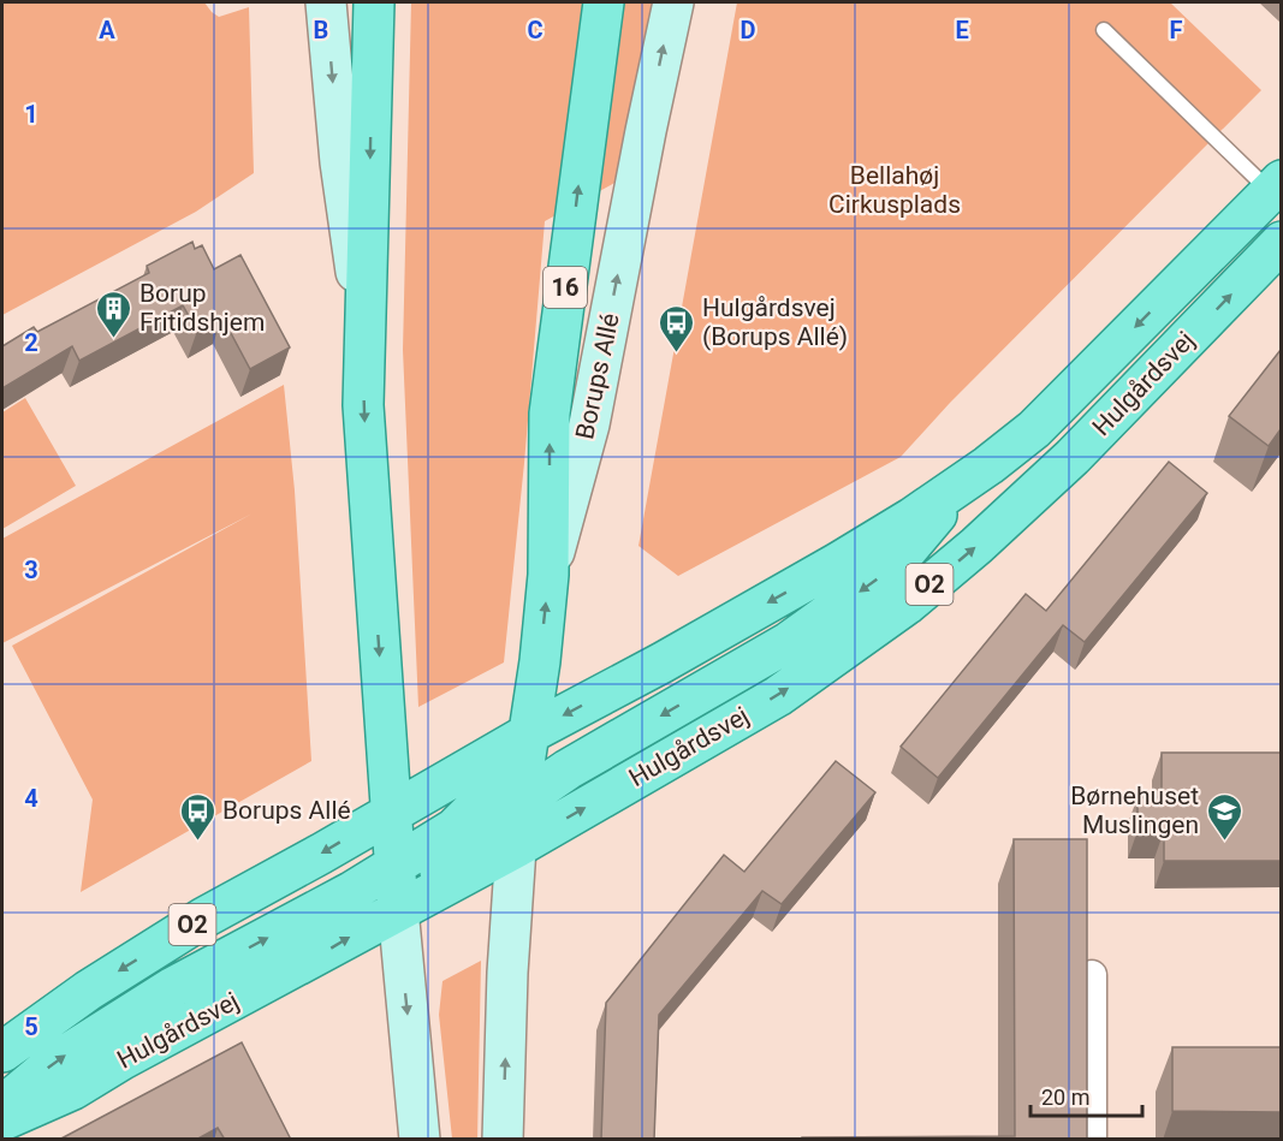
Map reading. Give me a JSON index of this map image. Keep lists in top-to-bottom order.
{
  "streets": {
    "main road": [
      "16",
      "Borups Allé",
      "Hulgårdsvej",
      "O2"
    ]
  },
  "crossings": [
    ["16", "Borups Allé"],
    ["Borups Allé", "Hulgårdsvej"]
  ],
  "parks": ["Bellahøj Cirkusplads"],
  "places": {
    "building": ["Borup Fritidshjem"],
    "bus stop": ["Hulgårdsvej (Borups Allé)", "Borups Allé"],
    "school or university": ["Børnehuset Muslingen"]
  },
  "scale_bar": "20 m",
  "grid": {
    "columns": [
      "A",
      "B",
      "C",
      "D",
      "E",
      "F"
    ],
    "rows": [
      "1",
      "2",
      "3",
      "4",
      "5"
    ]
  }
}
